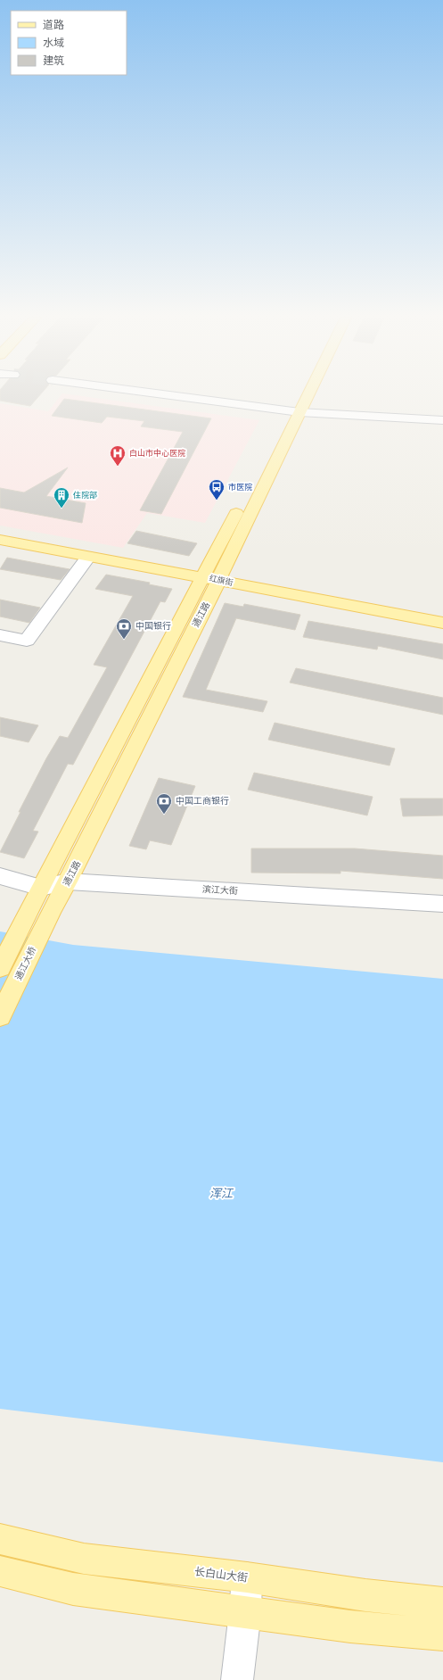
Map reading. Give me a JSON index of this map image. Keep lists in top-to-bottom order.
{
  "streets": {
    "main road": [
      "红旗街",
      "通江路",
      "通江大桥",
      "长白山大街"
    ],
    "street": ["滨江大街"]
  },
  "crossings": [
    ["红旗街", "通江路"],
    ["通江路", "滨江大街"],
    ["通江路", "通江大桥"]
  ],
  "water": ["浑江"],
  "places": {
    "hospital": ["白山市中心医院"],
    "bus stop": ["市医院"],
    "building": ["住院部"],
    "bank": ["中国银行", "中国工商银行"]
  },
  "legend": ["道路", "水域", "建筑"]
}
